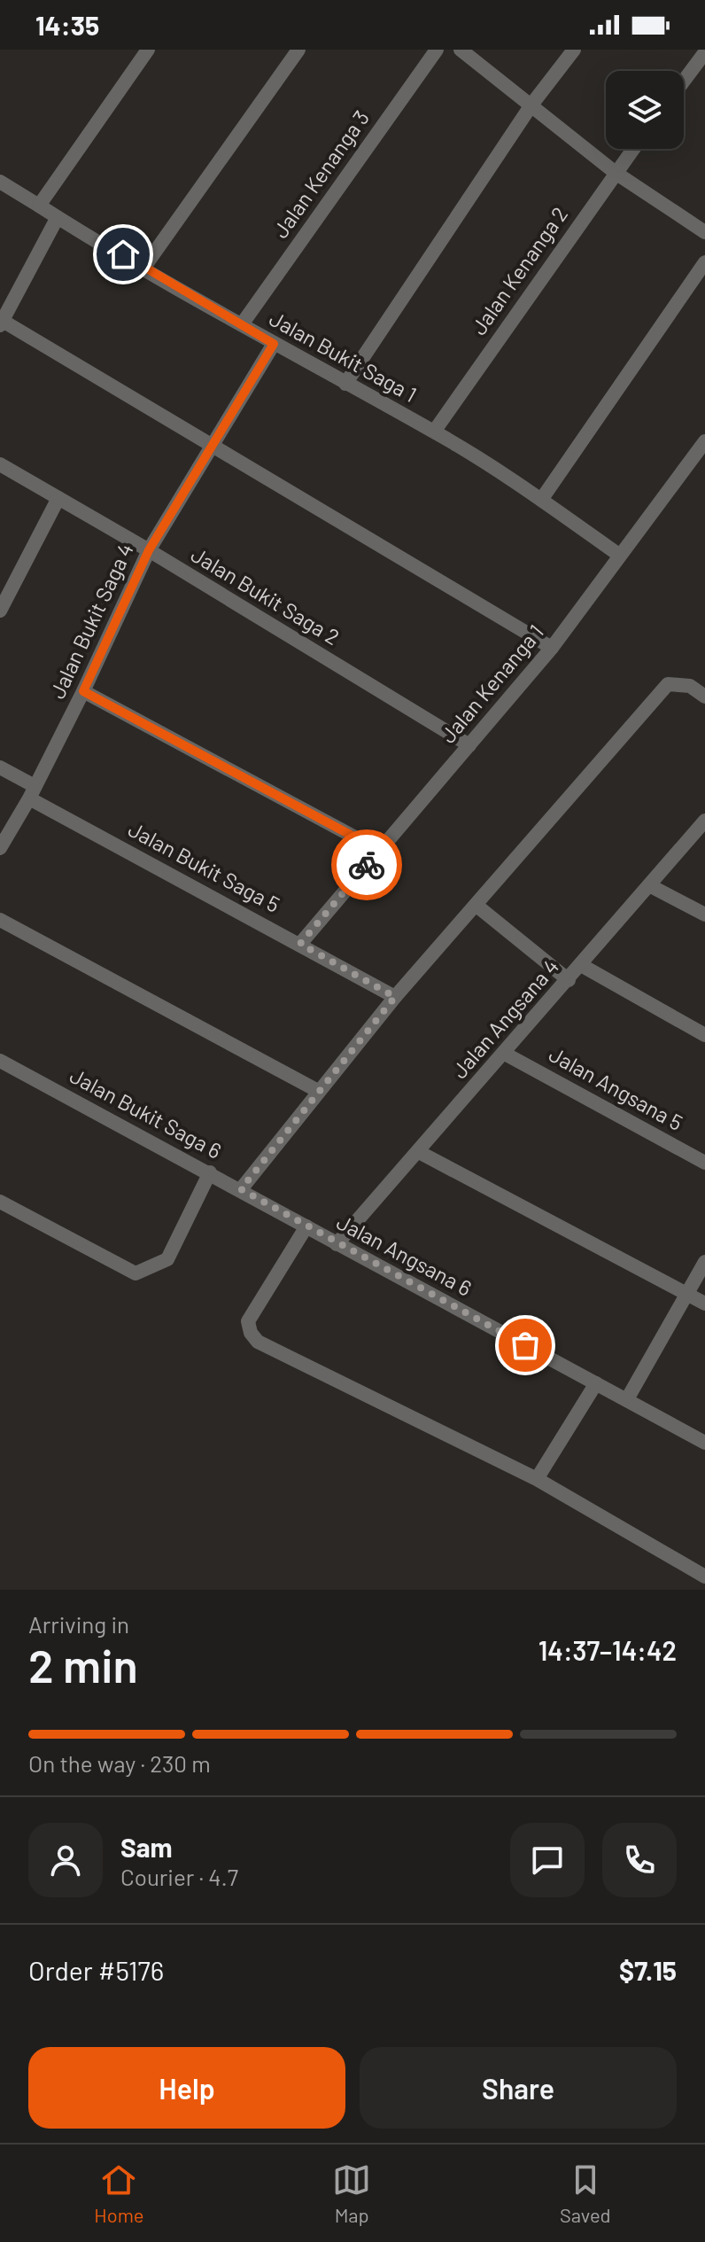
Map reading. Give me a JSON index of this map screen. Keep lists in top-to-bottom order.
{
  "streets": {
    "street": [
      "Jalan Kenanga 3",
      "Jalan Kenanga 2",
      "Jalan Bukit Saga 1",
      "Jalan Bukit Saga 2",
      "Jalan Bukit Saga 4",
      "Jalan Kenanga 1",
      "Jalan Bukit Saga 5",
      "Jalan Angsana 4",
      "Jalan Angsana 5",
      "Jalan Bukit Saga 6",
      "Jalan Angsana 6"
    ]
  },
  "crossings": [
    ["Jalan Kenanga 3", "Jalan Bukit Saga 1"],
    ["Jalan Kenanga 2", "Jalan Bukit Saga 1"],
    ["Jalan Bukit Saga 1", "Jalan Bukit Saga 4"],
    ["Jalan Bukit Saga 1", "Jalan Kenanga 1"],
    ["Jalan Bukit Saga 2", "Jalan Bukit Saga 4"],
    ["Jalan Bukit Saga 2", "Jalan Kenanga 1"],
    ["Jalan Bukit Saga 4", "Jalan Bukit Saga 5"],
    ["Jalan Kenanga 1", "Jalan Bukit Saga 5"],
    ["Jalan Angsana 4", "Jalan Angsana 5"],
    ["Jalan Angsana 4", "Jalan Angsana 6"],
    ["Jalan Bukit Saga 6", "Jalan Angsana 6"]
  ],
  "page": {
    "status": "14:35",
    "heading": ["2 min", "Arriving in", "14:37–14:42"],
    "panel": [
      "Sam",
      "Courier · 4.7",
      "Order #5176",
      "$7.15"
    ],
    "bar": "On the way · 230 m",
    "buttons": ["Help", "Share"],
    "tabs": ["Home", "Map", "Saved"]
  }
}
